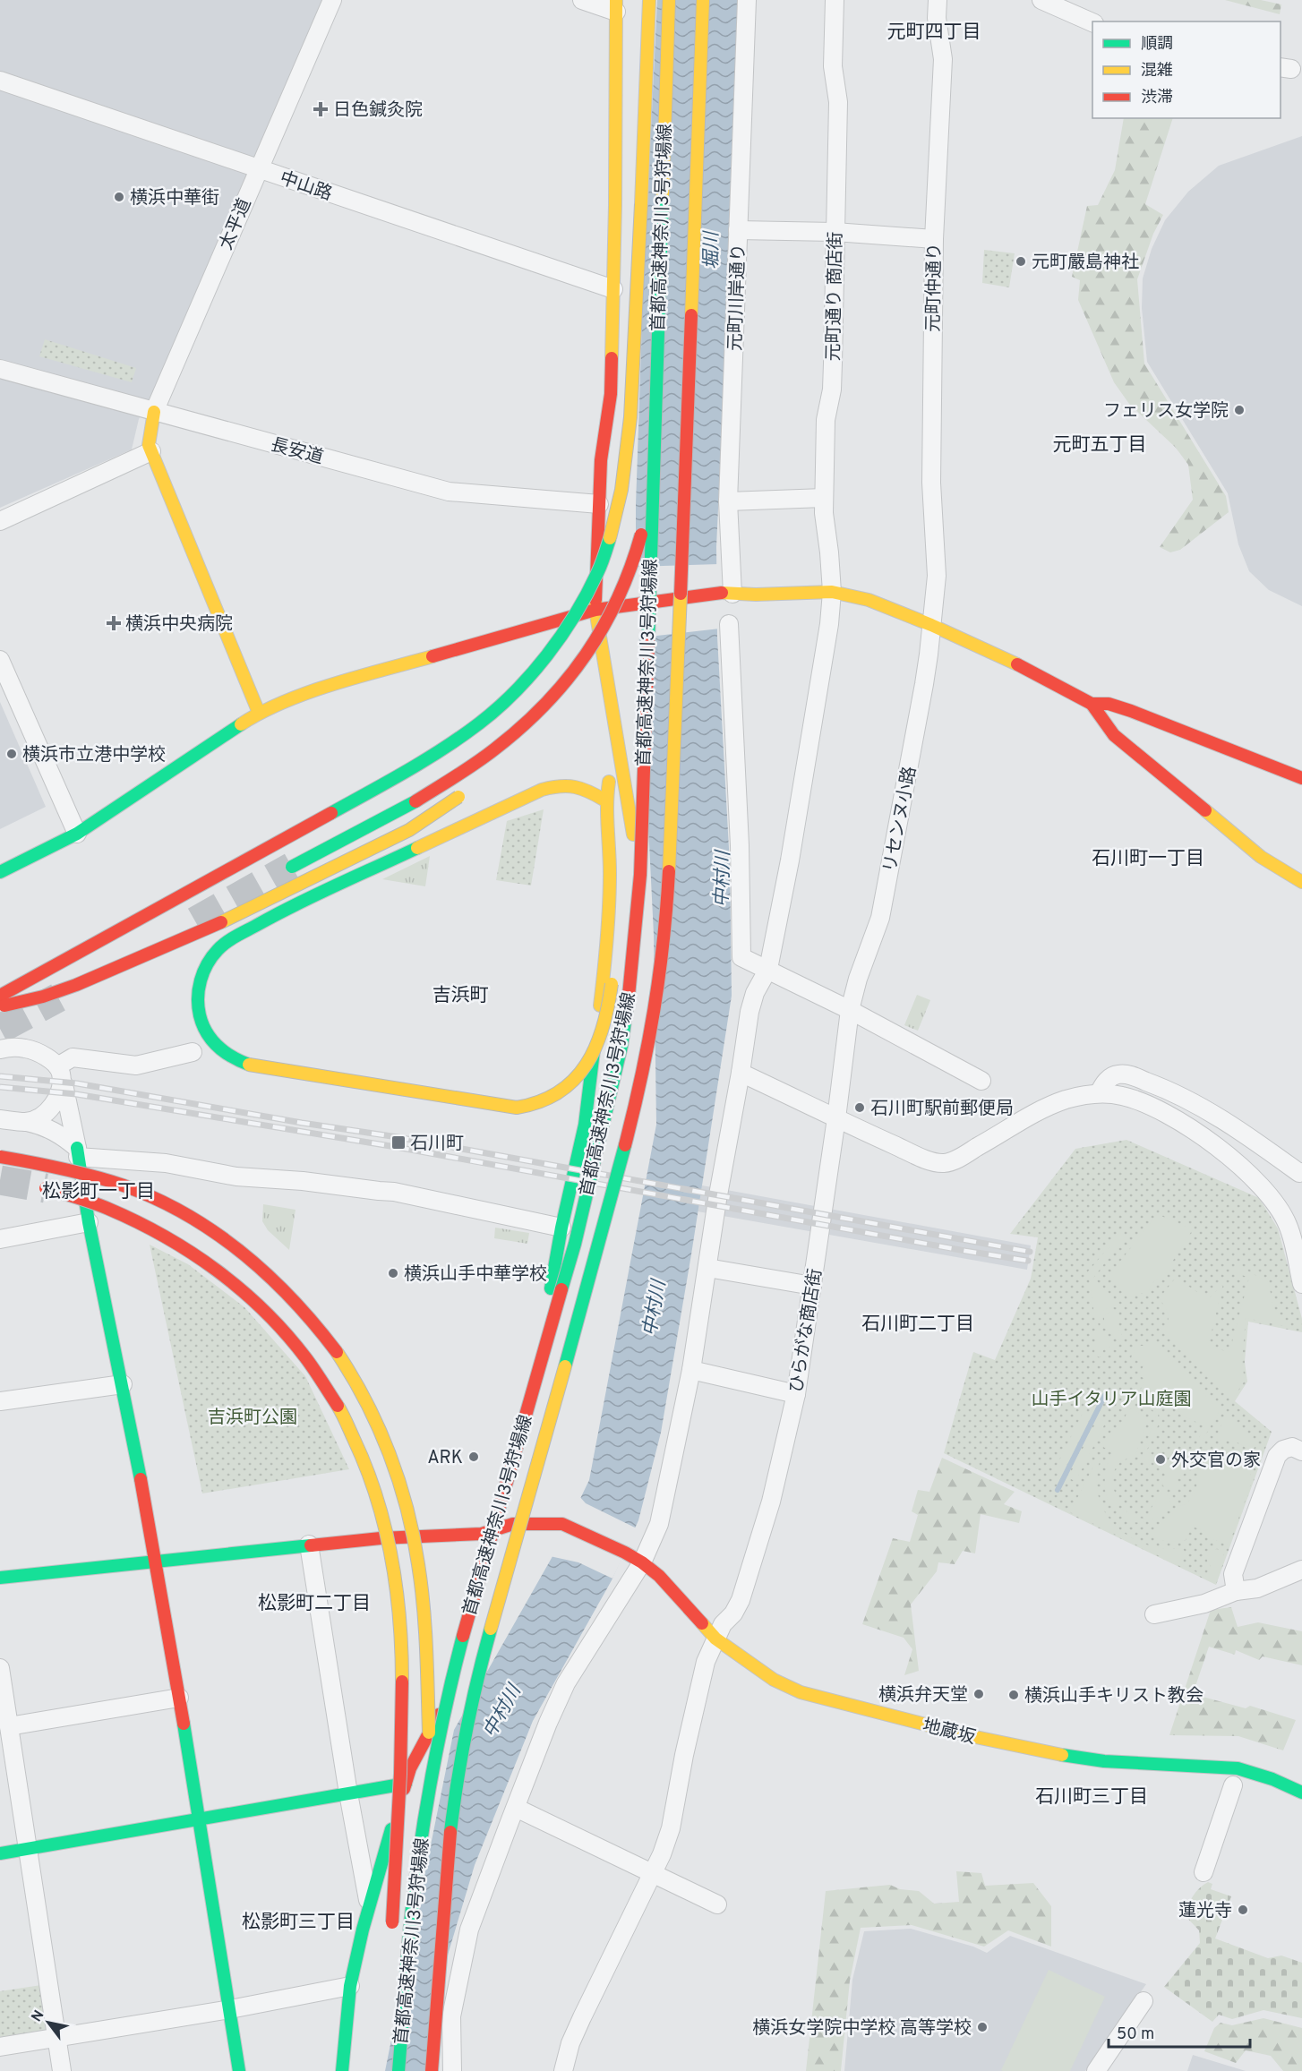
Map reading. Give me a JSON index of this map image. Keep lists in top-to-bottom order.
{
  "streets": {
    "main road": ["太平道", "首都高速神奈川3号狩場線", "地蔵坂"],
    "street": [
      "中山路",
      "元町仲通り",
      "元町通り 商店街",
      "元町川岸通り",
      "長安道",
      "リセンヌ小路",
      "ひらがな商店街"
    ]
  },
  "crossings": [
    ["中山路", "太平道"],
    ["太平道", "長安道"],
    ["元町仲通り", "リセンヌ小路"],
    ["元町通り 商店街", "地蔵坂"],
    ["リセンヌ小路", "ひらがな商店街"],
    ["ひらがな商店街", "地蔵坂"]
  ],
  "districts": [
    "元町四丁目",
    "元町五丁目",
    "石川町一丁目",
    "吉浜町",
    "松影町一丁目",
    "石川町二丁目",
    "松影町二丁目",
    "石川町三丁目",
    "松影町三丁目"
  ],
  "water": ["堀川", "中村川"],
  "parks": ["山手イタリア山庭園", "吉浜町公園"],
  "places": {
    "health": ["日色鍼灸院", "横浜中央病院"],
    "other": [
      "横浜中華街",
      "元町嚴島神社",
      "フェリス女学院",
      "横浜市立港中学校",
      "石川町駅前郵便局",
      "横浜山手中華学校",
      "ARK",
      "外交官の家",
      "横浜弁天堂",
      "横浜山手キリスト教会",
      "蓮光寺",
      "横浜女学院中学校 高等学校"
    ],
    "transit": ["石川町"]
  },
  "legend": ["順調", "混雑", "渋滞"],
  "scale_bar": "50 m",
  "north": "top left"
}
